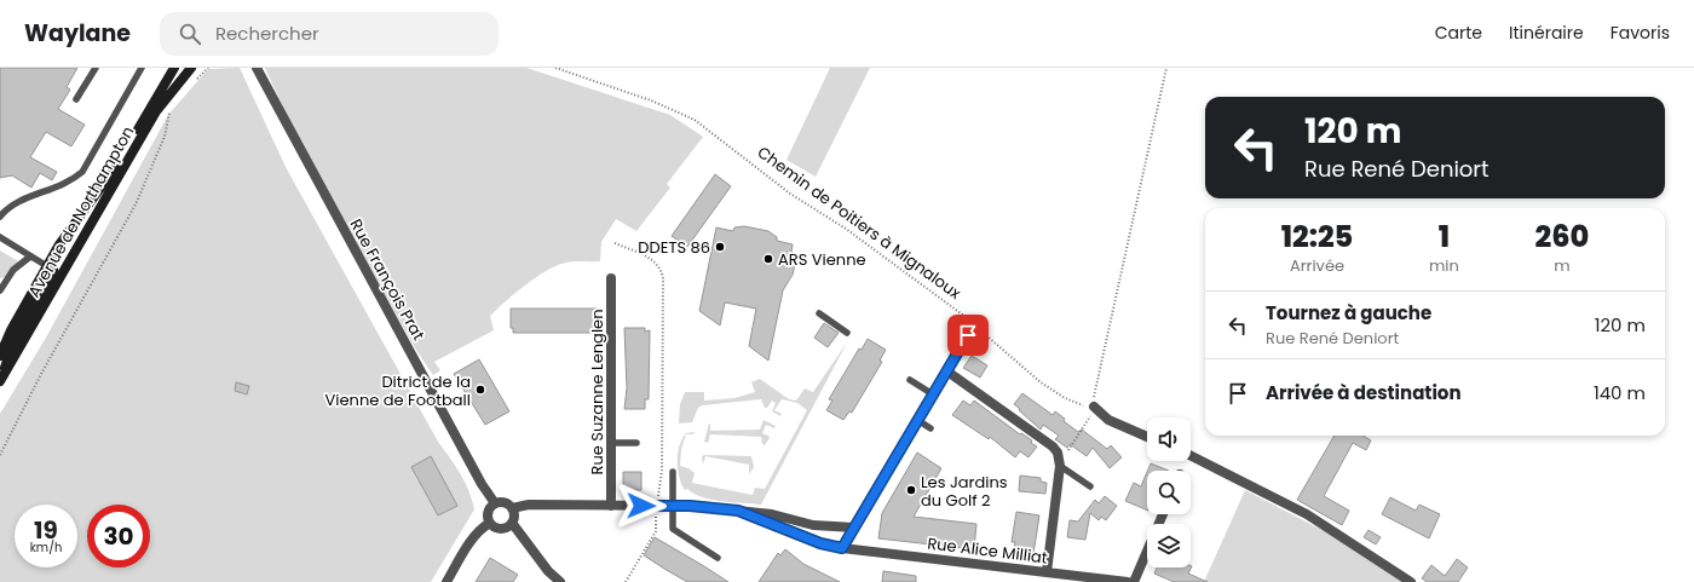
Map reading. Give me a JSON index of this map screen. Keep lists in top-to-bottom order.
{
  "streets": {
    "street": [
      "Avenue de Northampton",
      "Rue François Prat",
      "Rue Suzanne Lenglen",
      "Rue Alice Milliat"
    ],
    "path": ["Chemin de Poitiers à Mignaloux"]
  },
  "places": [
    "DDETS 86",
    "ARS Vienne",
    "Ditrict de la Vienne de Football",
    "Les Jardins du Golf 2"
  ],
  "page": {
    "header": "Waylane",
    "search": "Rechercher",
    "nav": ["Carte", "Itinéraire", "Favoris"],
    "turn": ["120 m", "Rue René Deniort"],
    "eta": [
      "12:25",
      "Arrivée",
      "1",
      "min",
      "260",
      "m"
    ],
    "list": [
      {
        "name": "Tournez à gauche",
        "note": "Rue René Deniort",
        "value": "120 m"
      },
      {
        "name": "Arrivée à destination",
        "value": "140 m"
      }
    ],
    "speed": "19 km/h",
    "limit": "30"
  }
}
